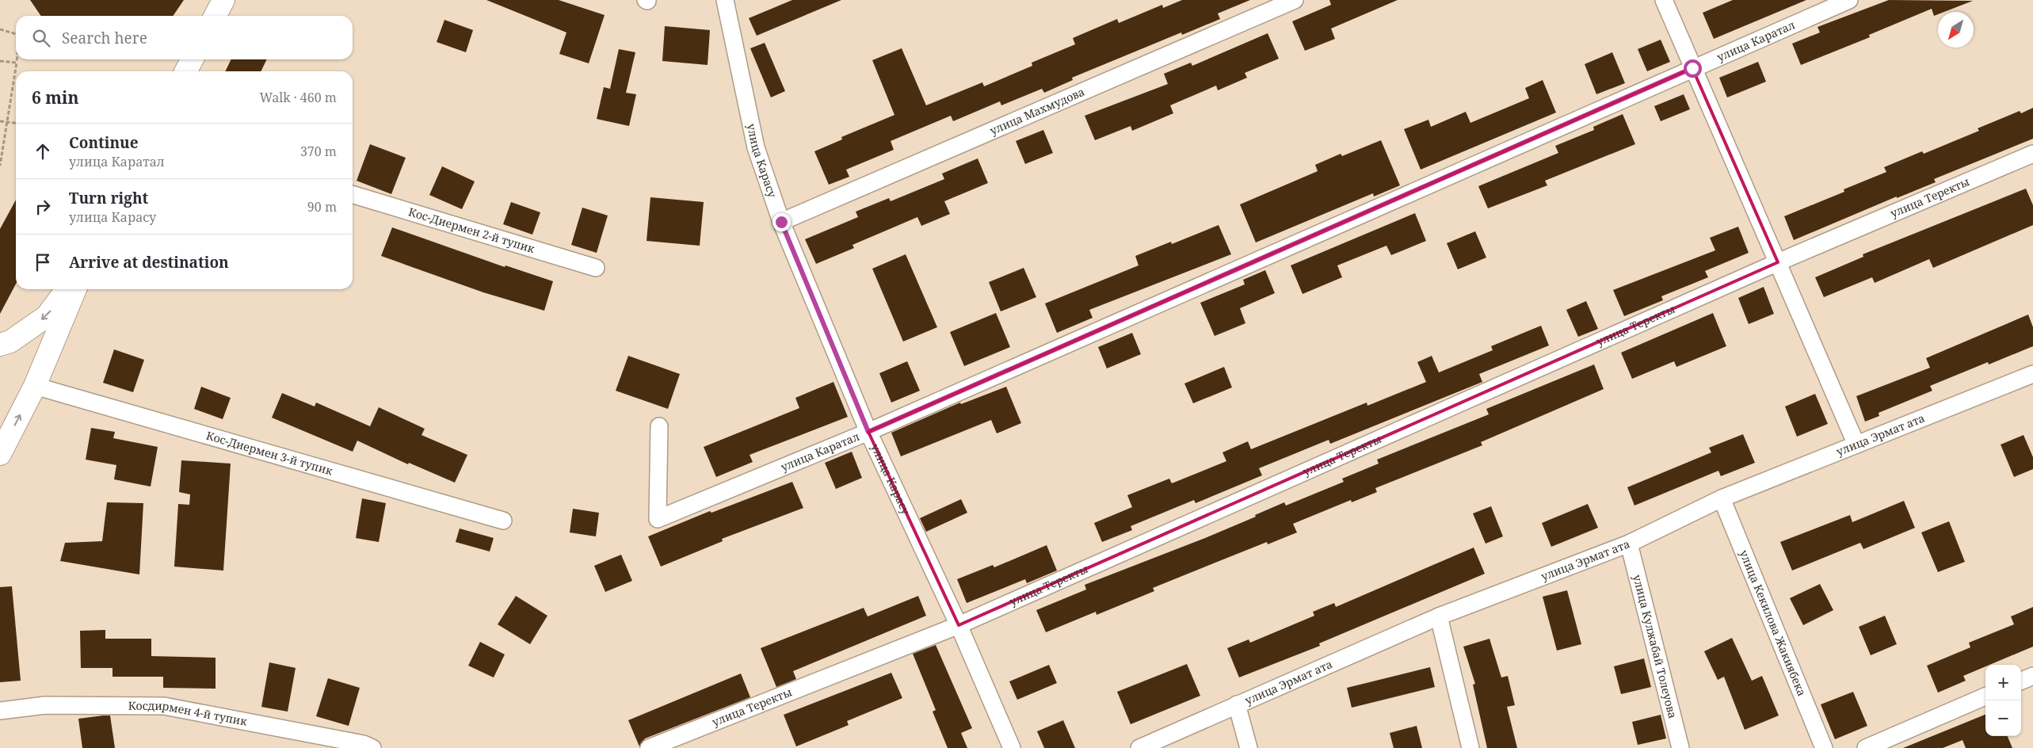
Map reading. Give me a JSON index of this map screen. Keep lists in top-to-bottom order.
{
  "streets": {
    "street": [
      "улица Каратал",
      "улица Махмудова",
      "улица Карасу",
      "улица Теректы",
      "Кос-Диермен 2-й тупик",
      "улица Эрмат ата",
      "Кос-Диермен 3-й тупик",
      "улица Кекилова Жакиябека",
      "улица Кулжабай Толеуова",
      "Косдирмен 4-й тупик"
    ]
  },
  "crossings": [
    ["улица Каратал", "улица Карасу"],
    ["улица Махмудова", "улица Карасу"],
    ["улица Карасу", "улица Теректы"],
    ["улица Эрмат ата", "улица Кекилова Жакиябека"],
    ["улица Эрмат ата", "улица Кулжабай Толеуова"]
  ],
  "north": "bottom left",
  "page": {
    "search": "Search here",
    "heading": ["6 min", "Walk · 460 m"],
    "list": [
      ["Continue", "улица Каратал", "370 m"],
      ["Turn right", "улица Карасу", "90 m"],
      "Arrive at destination"
    ],
    "map_buttons": ["+", "−"]
  }
}
